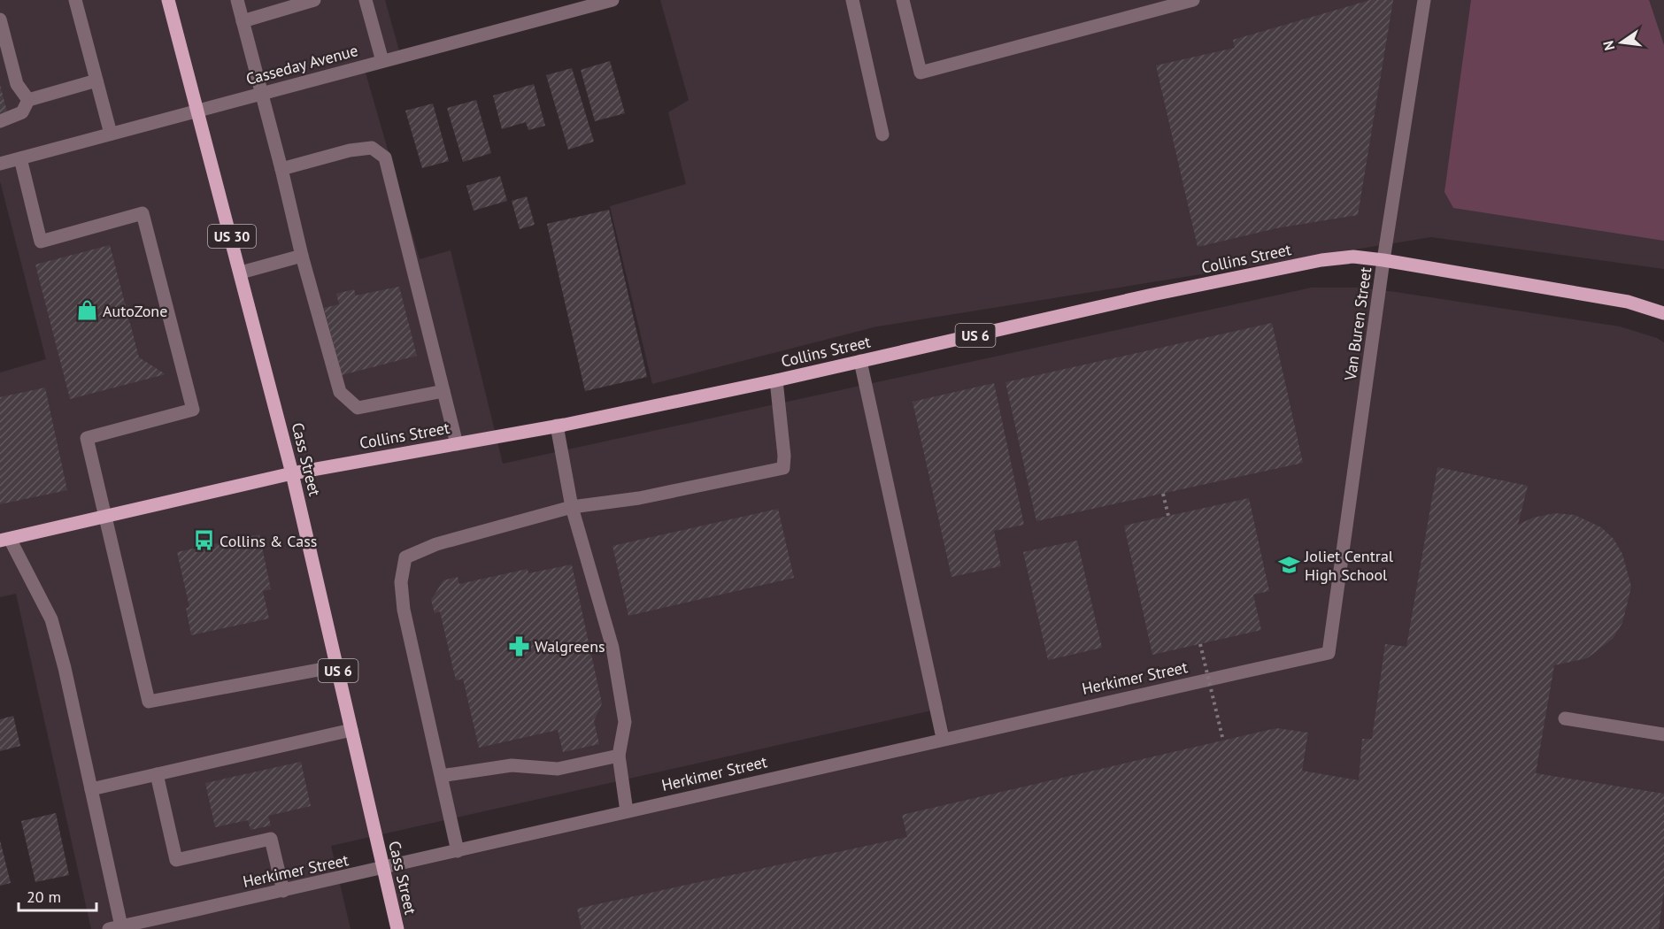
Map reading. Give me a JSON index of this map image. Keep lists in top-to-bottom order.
{
  "streets": {
    "main road": [
      "US 30",
      "Collins Street",
      "US 6",
      "Cass Street"
    ],
    "street": ["Casseday Avenue", "Van Buren Street", "Herkimer Street"]
  },
  "crossings": [
    ["Casseday Avenue", "Cass Street"],
    ["Collins Street", "Van Buren Street"],
    ["Collins Street", "Cass Street"],
    ["Van Buren Street", "Herkimer Street"],
    ["Cass Street", "Herkimer Street"]
  ],
  "places": {
    "shop": ["AutoZone"],
    "bus stop": ["Collins & Cass"],
    "school or university": ["Joliet Central High School"],
    "pharmacy": ["Walgreens"]
  },
  "scale_bar": "20 m",
  "north": "left"
}
